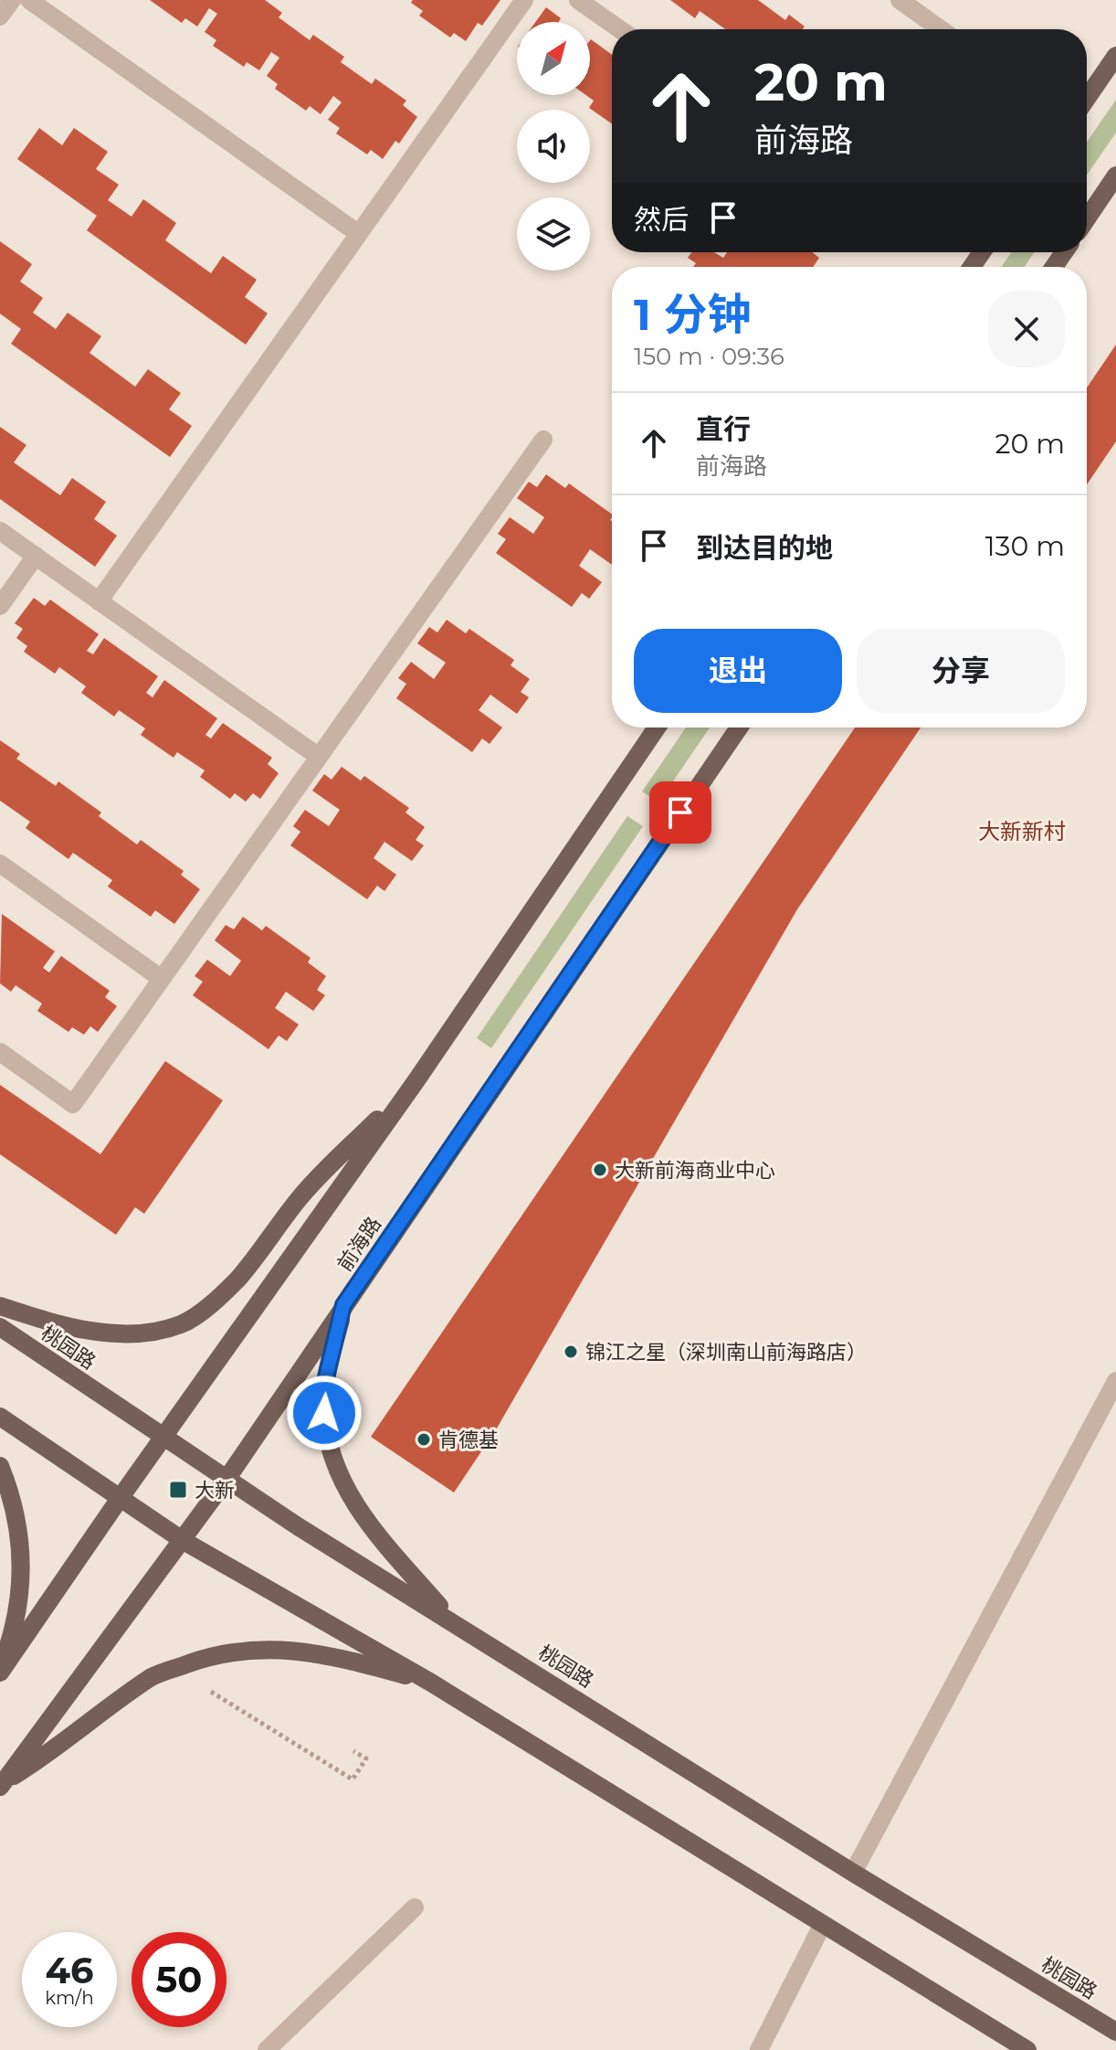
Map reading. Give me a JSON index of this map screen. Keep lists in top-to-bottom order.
{
  "streets": {
    "main road": ["前海路", "桃园路"]
  },
  "crossings": [
    ["前海路", "桃园路"]
  ],
  "districts": ["大新新村"],
  "places": {
    "other": ["大新前海商业中心", "锦江之星（深圳南山前海路店）", "肯德基"],
    "transit": ["大新"]
  },
  "north": "top right",
  "page": {
    "turn": ["20 m", "前海路"],
    "then": "然后",
    "heading": ["1 分钟", "150 m · 09:36"],
    "list": [
      {
        "name": "直行",
        "note": "前海路",
        "value": "20 m"
      },
      {
        "name": "到达目的地",
        "value": "130 m"
      }
    ],
    "buttons": ["退出", "分享"],
    "speed": "46 km/h",
    "limit": "50"
  }
}
